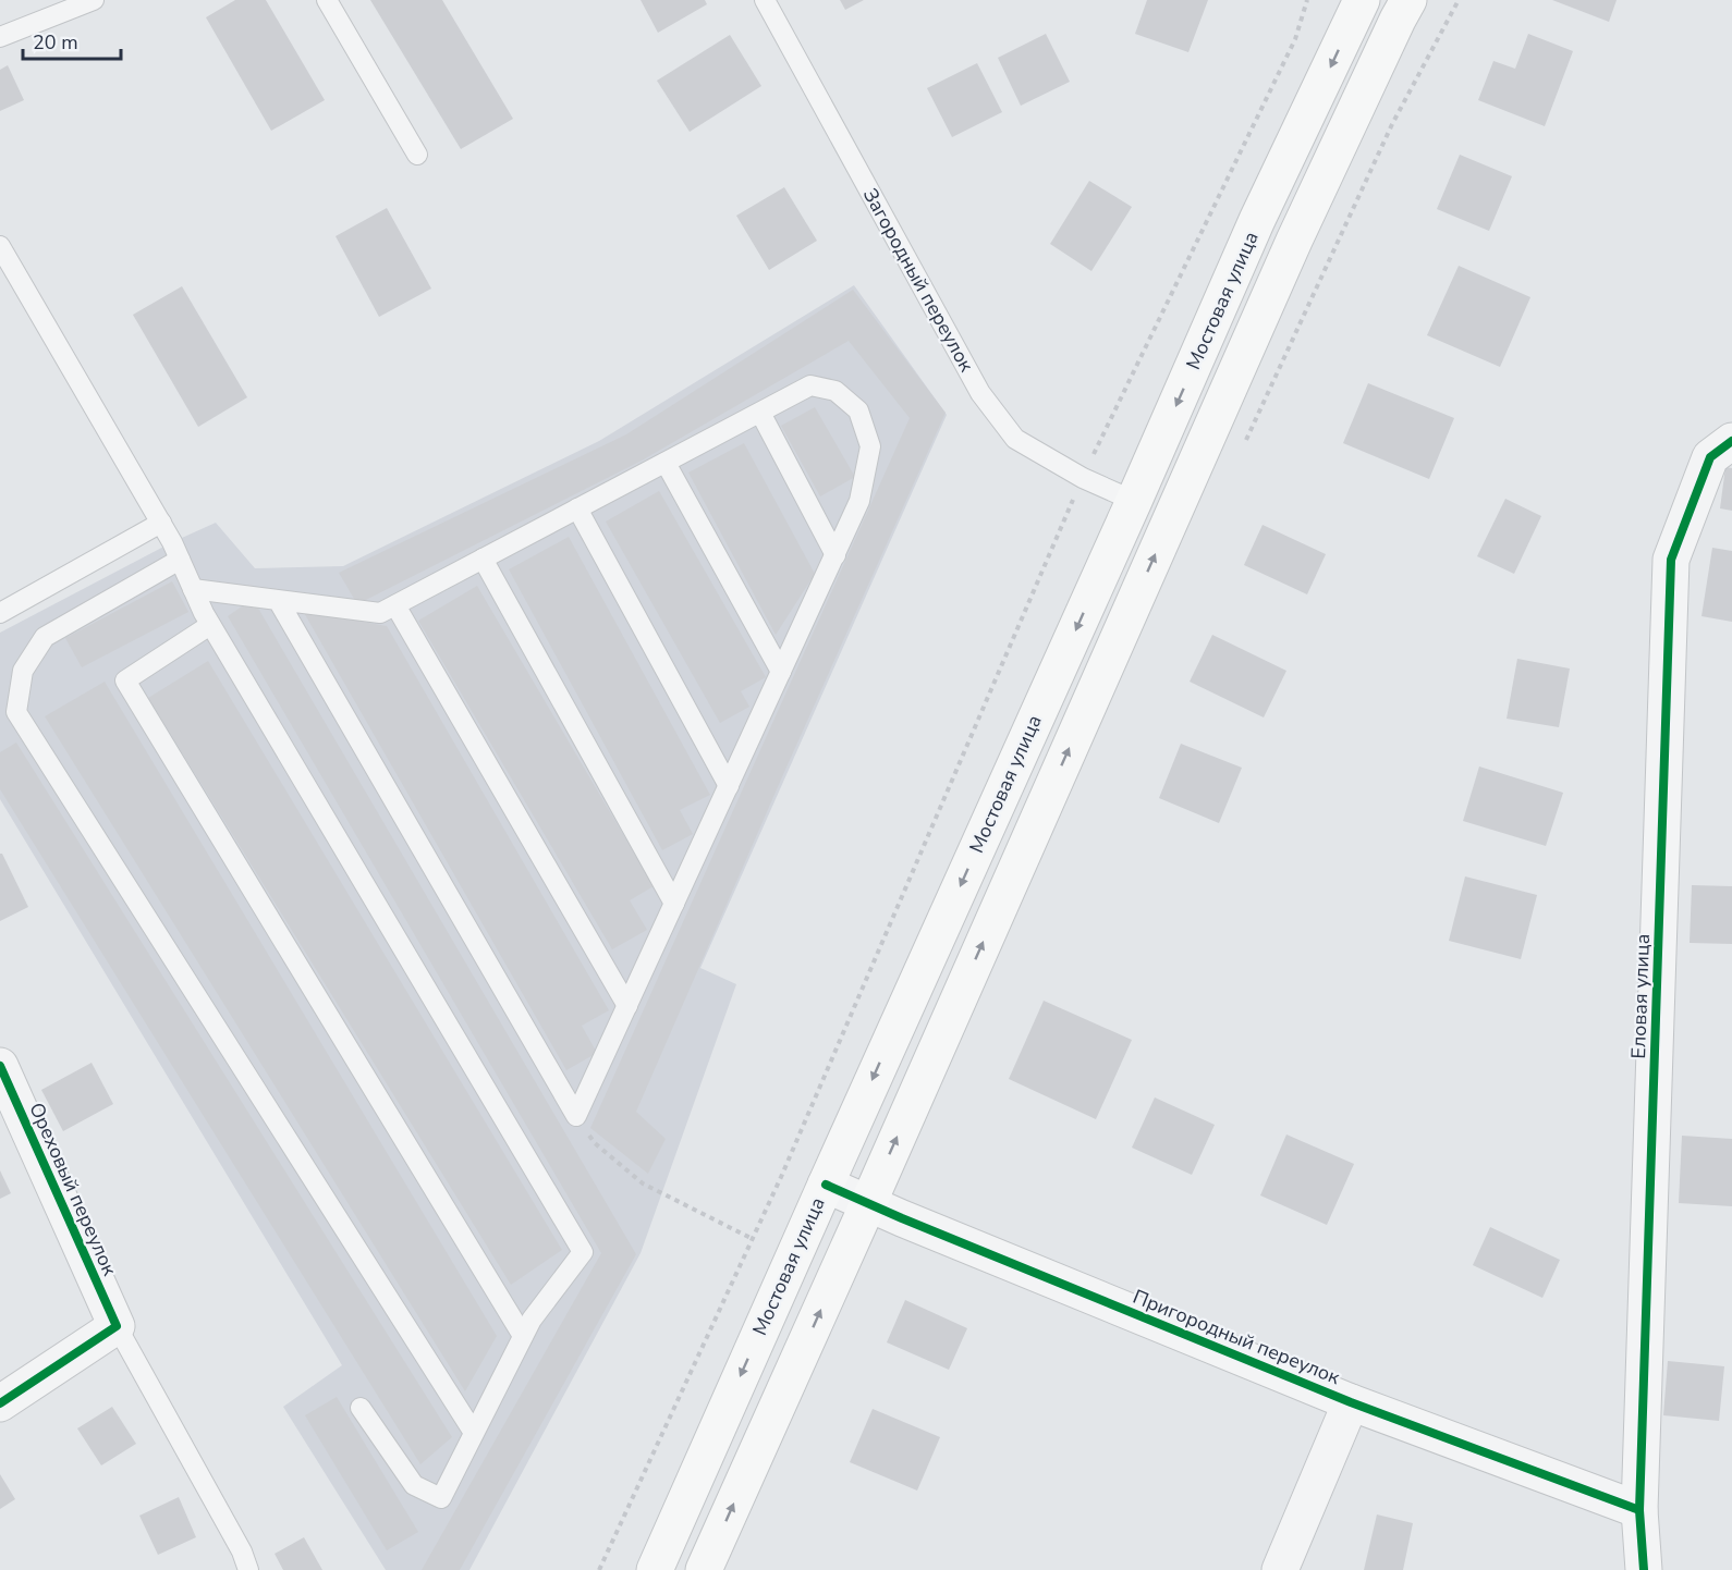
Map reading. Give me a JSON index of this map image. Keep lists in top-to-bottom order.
{
  "streets": {
    "main road": ["Мостовая улица"],
    "street": ["Еловая улица", "Ореховый переулок", "Пригородный переулок"],
    "lane": ["Загородный переулок"]
  },
  "crossings": [
    ["Загородный переулок", "Мостовая улица"],
    ["Мостовая улица", "Пригородный переулок"],
    ["Еловая улица", "Пригородный переулок"]
  ],
  "scale_bar": "20 m"
}
